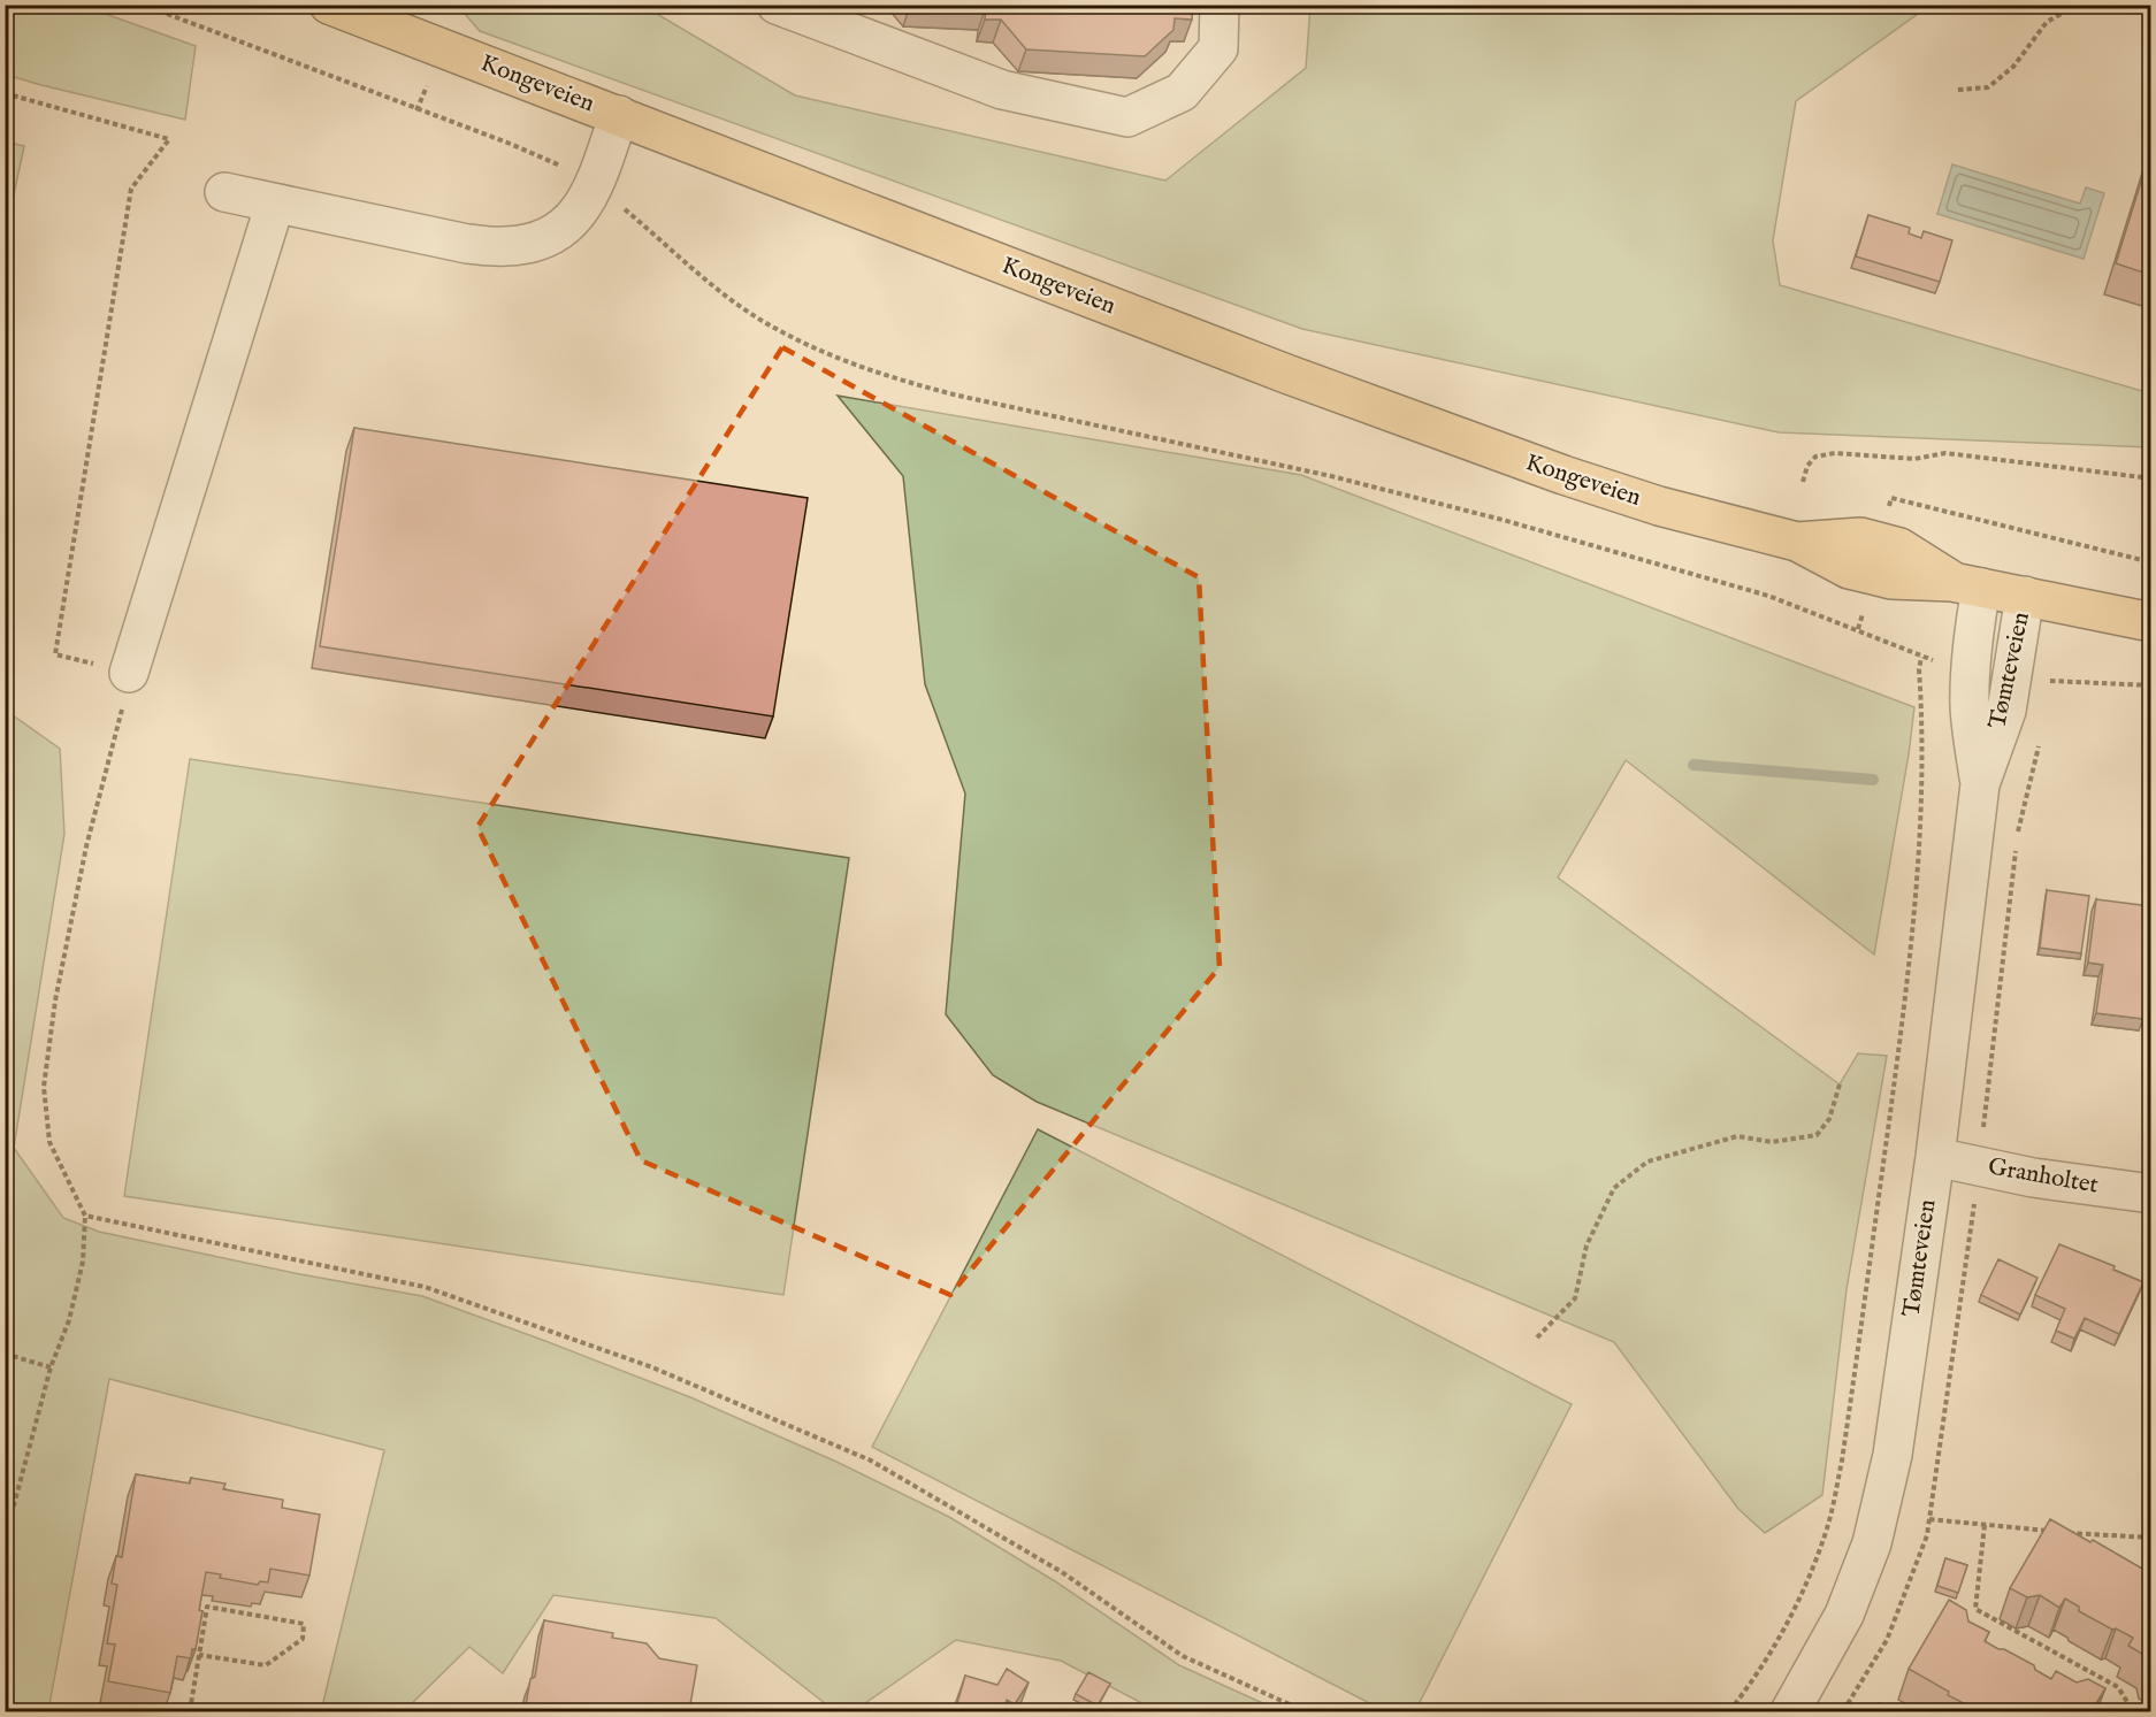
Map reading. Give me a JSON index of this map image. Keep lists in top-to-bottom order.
{
  "streets": {
    "main road": ["Kongeveien"],
    "street": ["Tømteveien", "Granholtet"]
  },
  "crossings": [
    ["Kongeveien", "Tømteveien"],
    ["Tømteveien", "Granholtet"]
  ]
}
